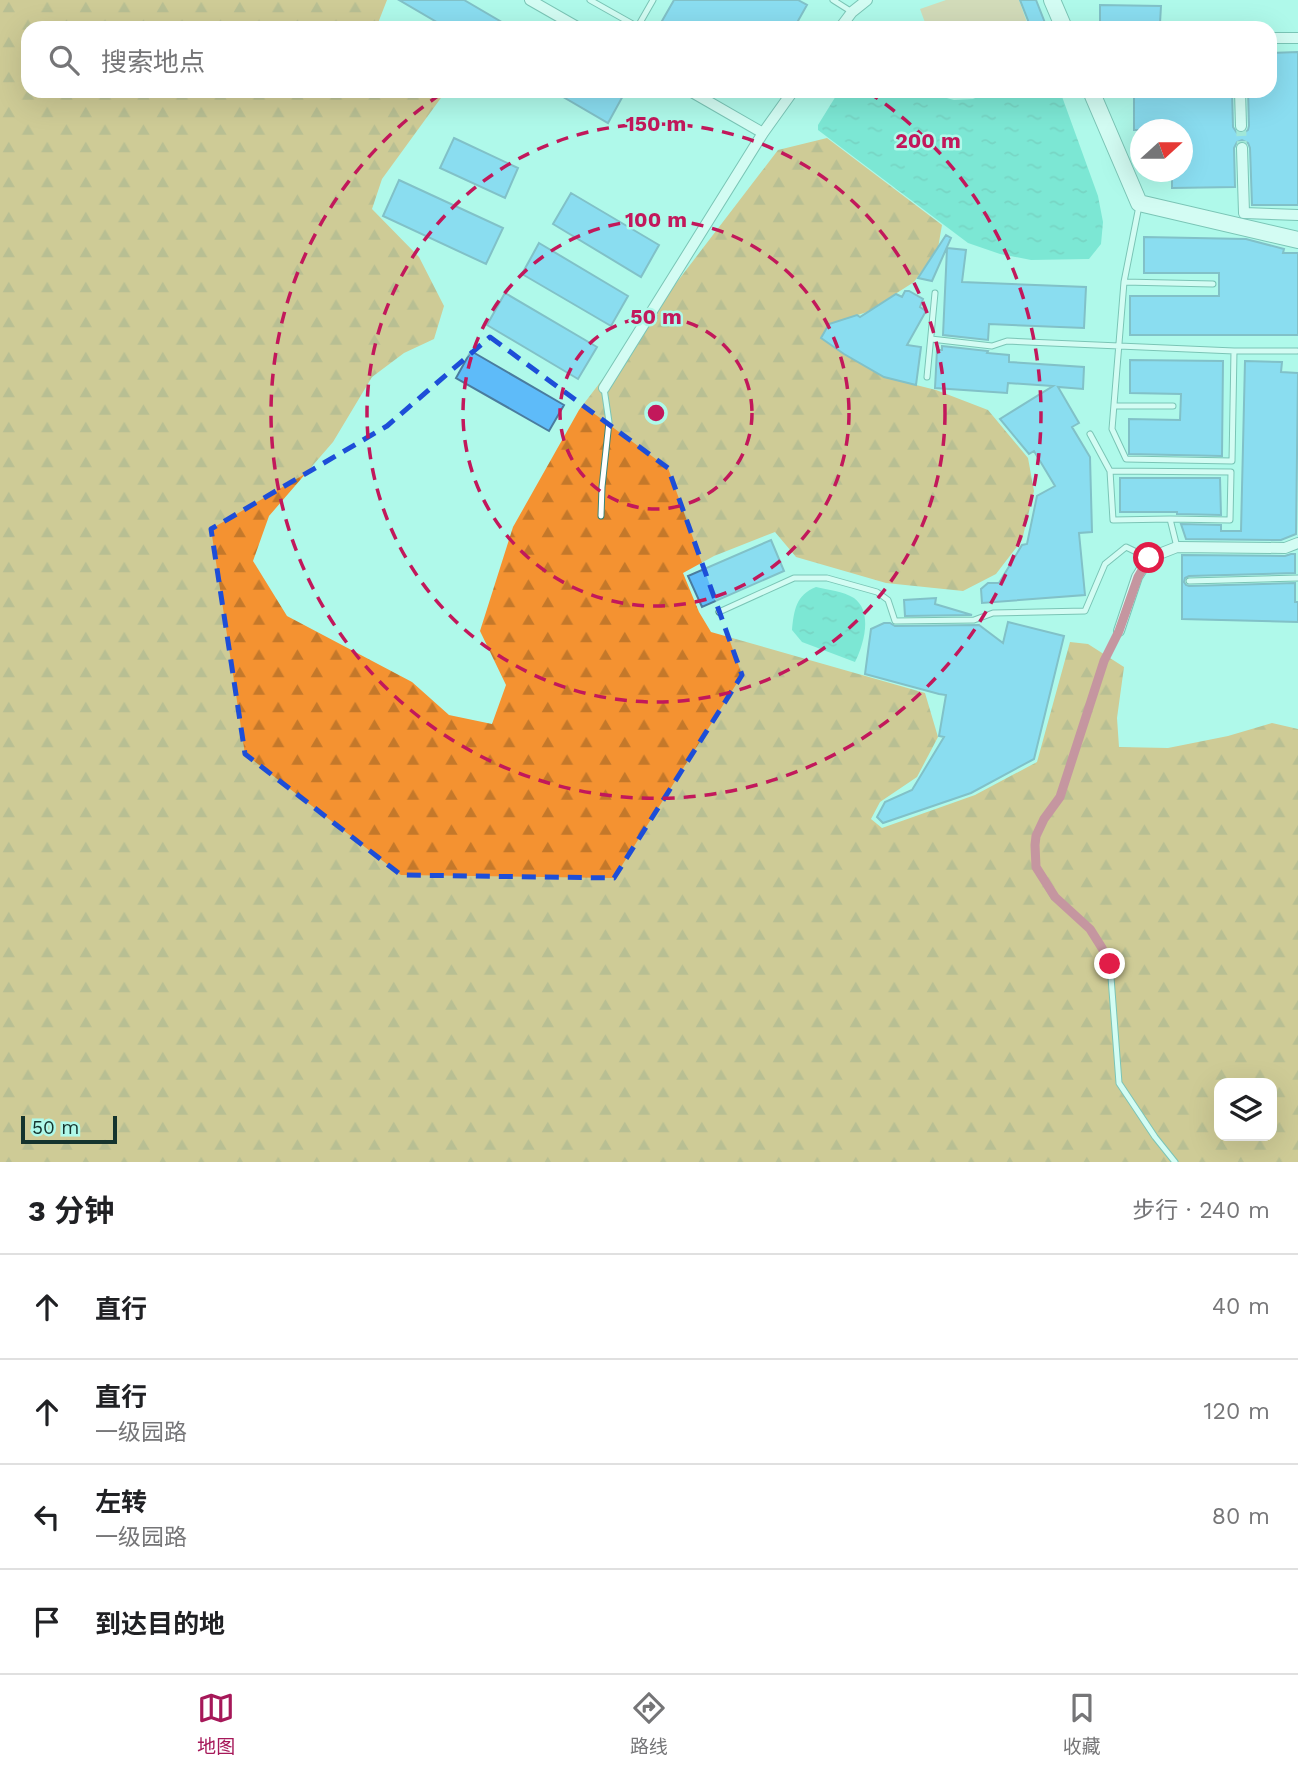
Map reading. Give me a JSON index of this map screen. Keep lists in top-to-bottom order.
{
  "scale_bar": "50 m",
  "north": "right",
  "page": {
    "search": "搜索地点",
    "scale": "50 m",
    "heading": ["3 分钟", "步行 · 240 m"],
    "list": [
      ["直行", "40 m"],
      ["直行", "一级园路", "120 m"],
      ["左转", "一级园路", "80 m"],
      "到达目的地"
    ],
    "nav": ["地图", "路线", "收藏"]
  },
  "rings": [
    "150 m",
    "200 m",
    "100 m",
    "50 m"
  ]
}
